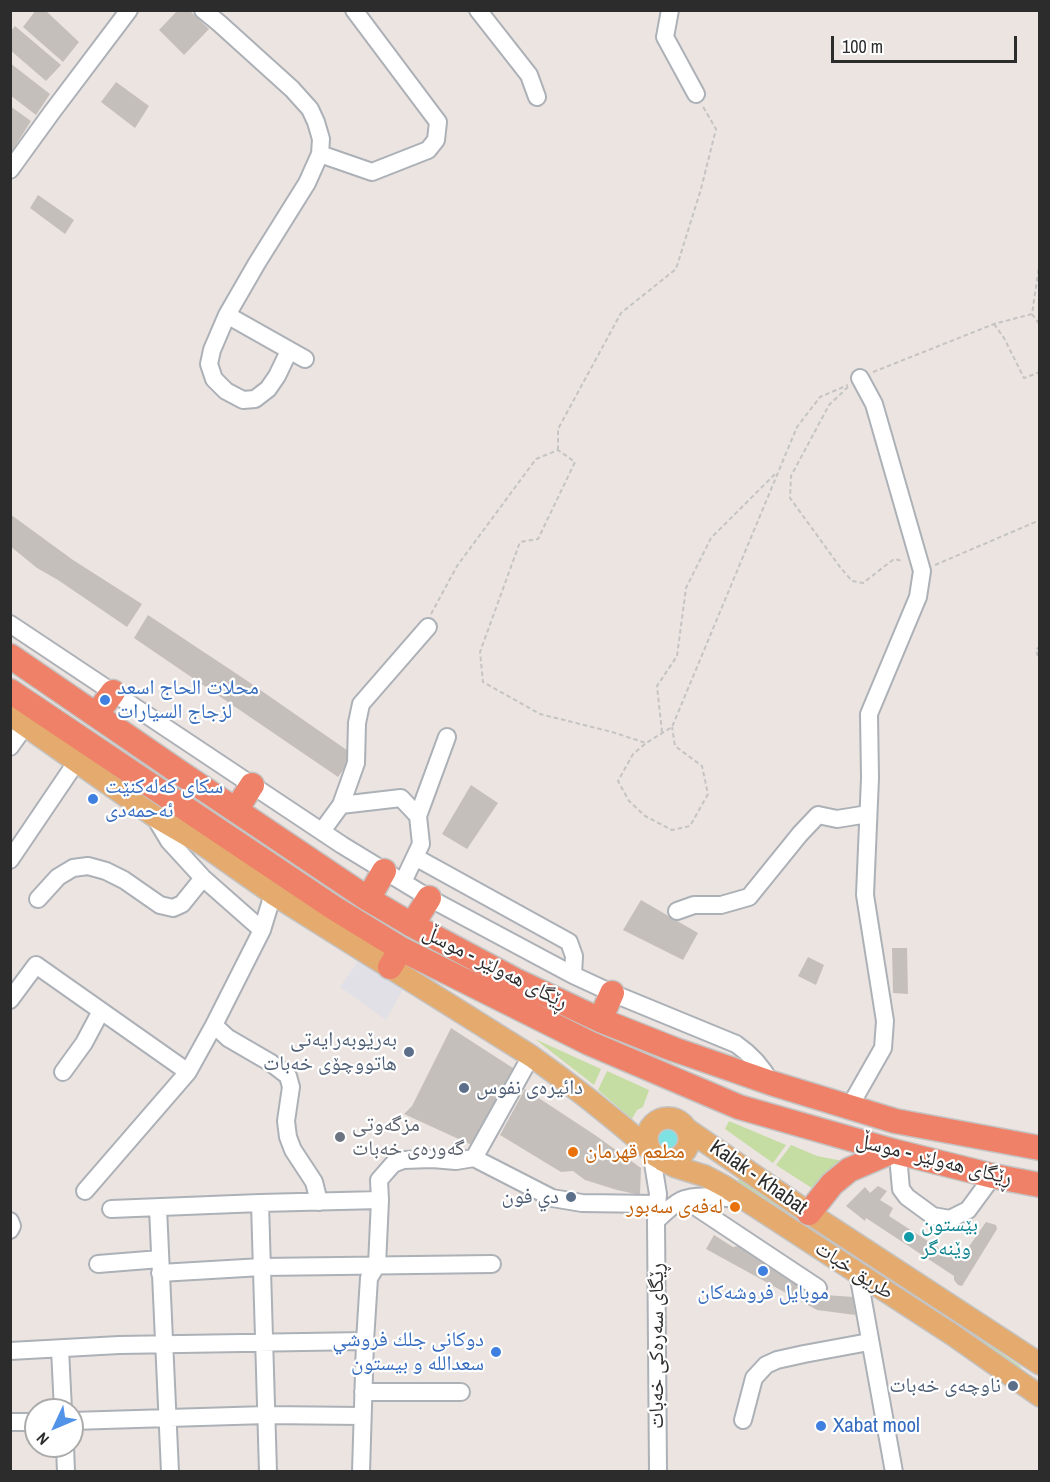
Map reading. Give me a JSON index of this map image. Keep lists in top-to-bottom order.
{
  "streets": {
    "highway": ["ڕێگای هەولێر - موسڵ"],
    "main road": ["Kalak - Khabat", "طريق خبات"],
    "street": ["ڕێگای سەرەکی خەبات"]
  },
  "crossings": [
    ["ڕێگای هەولێر - موسڵ", "طريق خبات"],
    ["Kalak - Khabat", "طريق خبات"],
    ["Kalak - Khabat", "ڕێگای سەرەکی خەبات"],
    ["طريق خبات", "ڕێگای سەرەکی خەبات"]
  ],
  "places": [
    "محلات الحاج اسعد لزجاج السيارات",
    "سکای کەلەکنێت ئەحمەدی",
    "به‌رێوبه‌رایه‌تی هاتووچۆی خه‌بات",
    "دائیرەی نفوس",
    "مزگەوتى گەورەى خەبات",
    "مطعم قهرمان",
    "دي فون",
    "لەفەی سەبور",
    "بێستون وێنەگر",
    "موبایل فروشەکان",
    "دوكانى جلك فروشي سعدالله و بيستون",
    "ناوچەی خەبات",
    "Xabat mool"
  ],
  "scale_bar": "100 m",
  "north": "bottom left"
}
